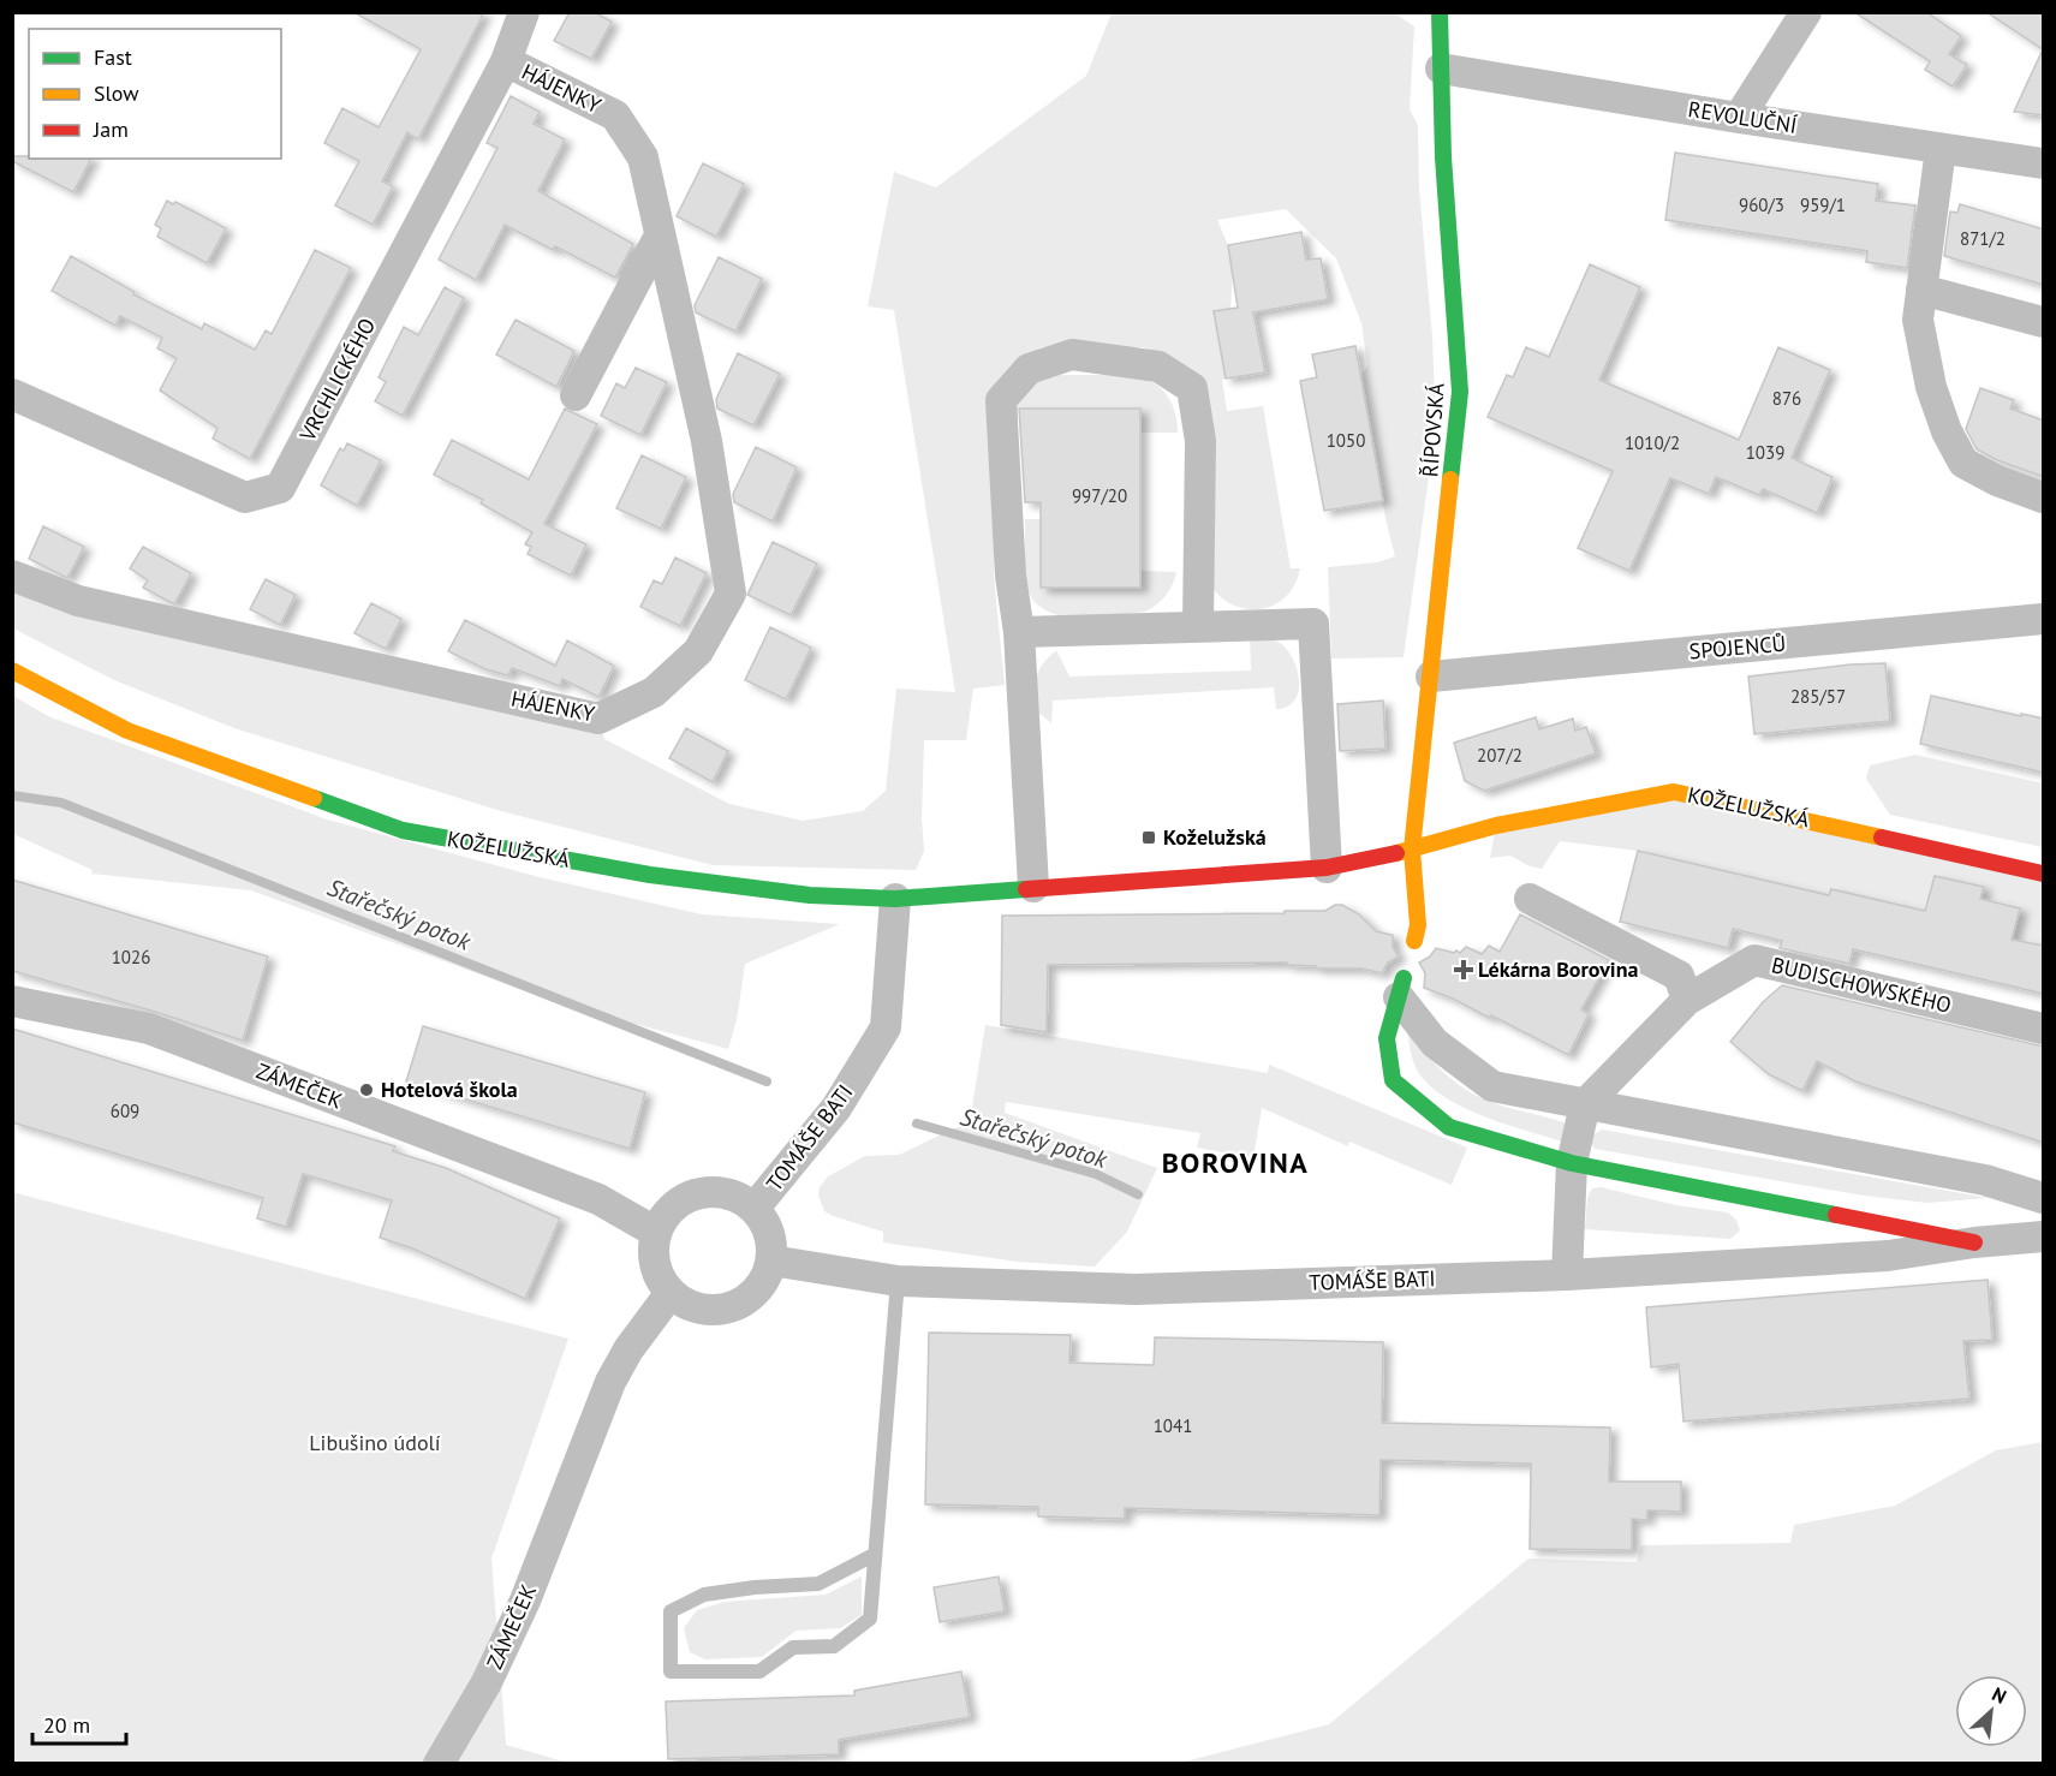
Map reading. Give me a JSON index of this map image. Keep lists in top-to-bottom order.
{
  "streets": {
    "main road": ["ŘÍPOVSKÁ", "KOŽELUŽSKÁ", "TOMÁŠE BATI"],
    "street": [
      "HÁJENKY",
      "REVOLUČNÍ",
      "VRCHLICKÉHO",
      "SPOJENCŮ",
      "BUDISCHOWSKÉHO",
      "ZÁMEČEK"
    ]
  },
  "crossings": [
    ["HÁJENKY", "VRCHLICKÉHO"],
    ["REVOLUČNÍ", "ŘÍPOVSKÁ"],
    ["ŘÍPOVSKÁ", "SPOJENCŮ"],
    ["ŘÍPOVSKÁ", "KOŽELUŽSKÁ"],
    ["KOŽELUŽSKÁ", "TOMÁŠE BATI"],
    ["ZÁMEČEK", "TOMÁŠE BATI"]
  ],
  "districts": ["BOROVINA"],
  "water": ["Stařečský potok"],
  "parks": ["Libušino údolí"],
  "places": {
    "transit": ["Koželužská"],
    "health": ["Lékárna Borovina"],
    "other": ["Hotelová škola"]
  },
  "house_numbers": [
    "960/3",
    "959/1",
    "871/2",
    "876",
    "1050",
    "1010/2",
    "1039",
    "997/20",
    "285/57",
    "207/2",
    "1026",
    "609",
    "1041"
  ],
  "legend": ["Fast", "Slow", "Jam"],
  "scale_bar": "20 m",
  "north": "top right"
}
